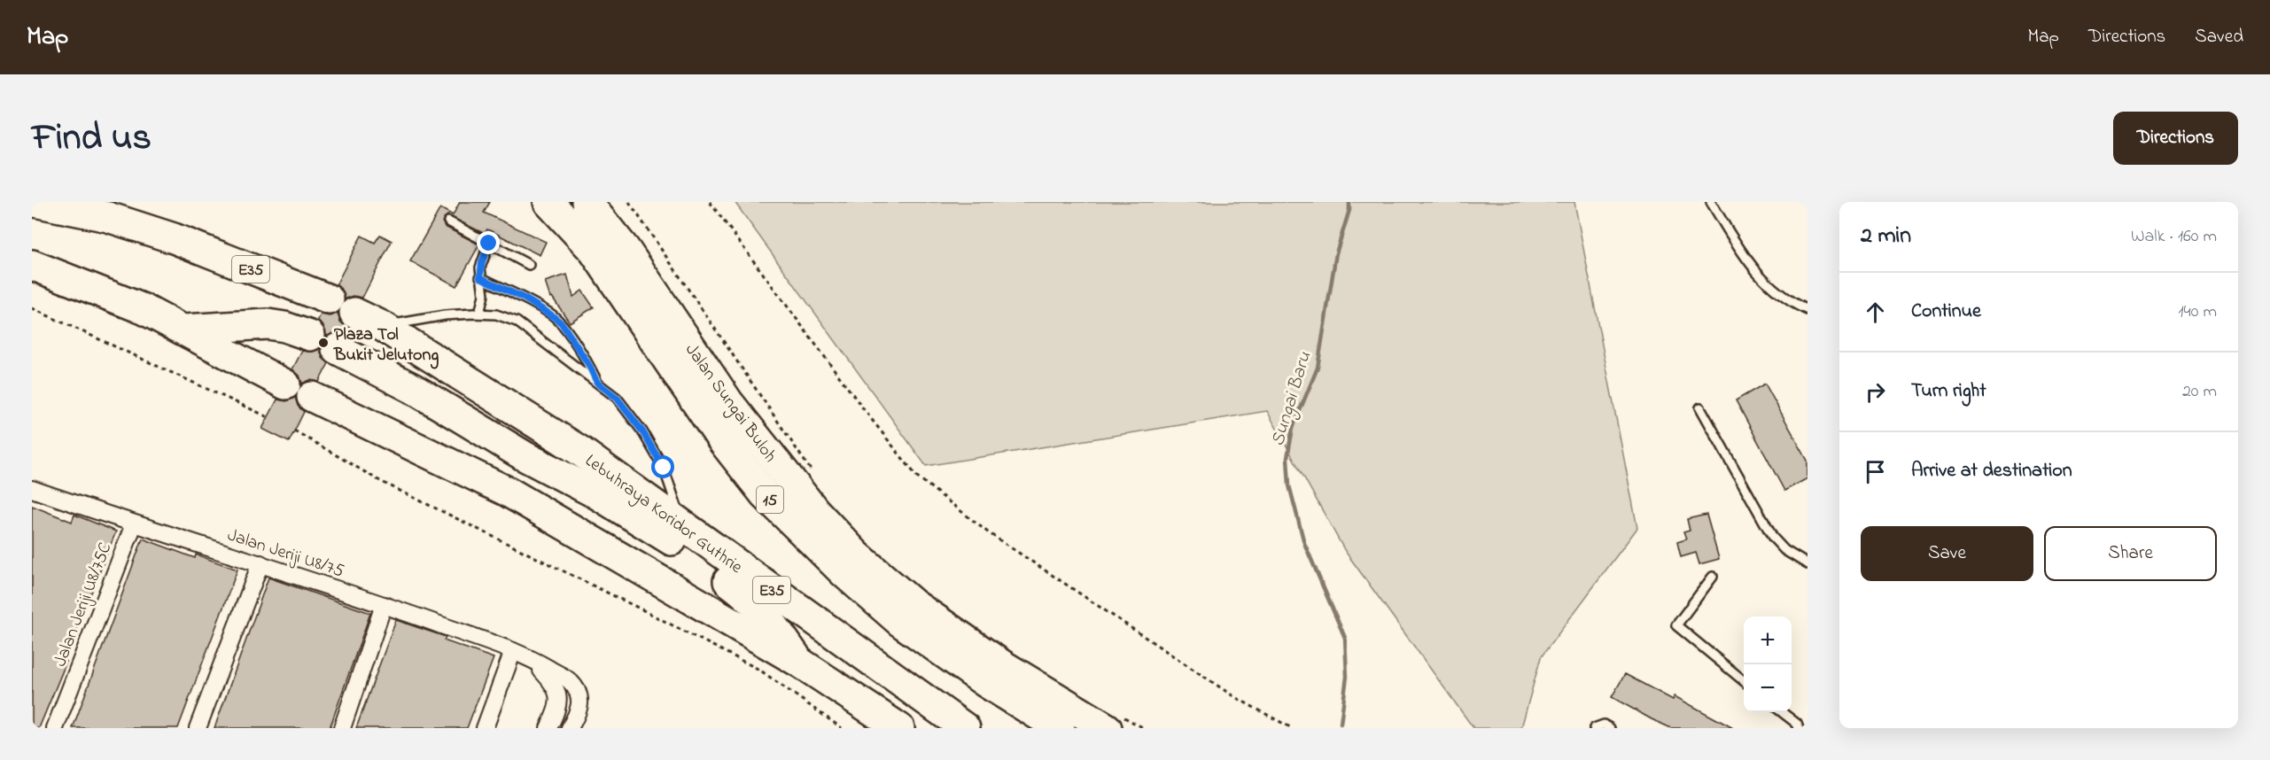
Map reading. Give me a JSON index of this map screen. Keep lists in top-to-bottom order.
{
  "streets": {
    "highway": [
      "E35",
      "Jalan Sungai Buloh",
      "15",
      "Lebuhraya Koridor Guthrie"
    ],
    "street": ["Jalan Jeriji U8/75", "Jalan Jeriji U8/75C"]
  },
  "crossings": [
    ["Jalan Jeriji U8/75", "Jalan Jeriji U8/75C"]
  ],
  "water": ["Sungai Baru"],
  "places": ["Plaza Tol Bukit Jelutong"],
  "page": {
    "header": "Map",
    "nav": ["Map", "Directions", "Saved"],
    "title": "Find us",
    "buttons": [
      "Directions",
      ["Save", "Share"]
    ],
    "heading": ["2 min", "Walk · 160 m"],
    "list": [
      ["Continue", "140 m"],
      ["Turn right", "20 m"],
      "Arrive at destination"
    ],
    "map_buttons": ["+", "−"]
  }
}
